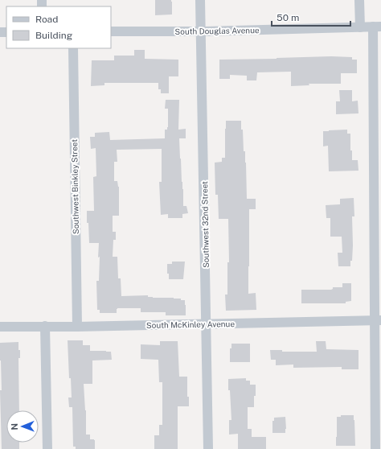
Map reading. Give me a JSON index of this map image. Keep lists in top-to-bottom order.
{
  "streets": {
    "street": [
      "South Douglas Avenue",
      "Southwest Binkley Street",
      "Southwest 32nd Street",
      "South McKinley Avenue"
    ]
  },
  "crossings": [
    ["South Douglas Avenue", "Southwest 32nd Street"],
    ["Southwest Binkley Street", "South McKinley Avenue"],
    ["Southwest 32nd Street", "South McKinley Avenue"]
  ],
  "legend": ["Road", "Building"],
  "scale_bar": "50 m",
  "north": "left"
}
